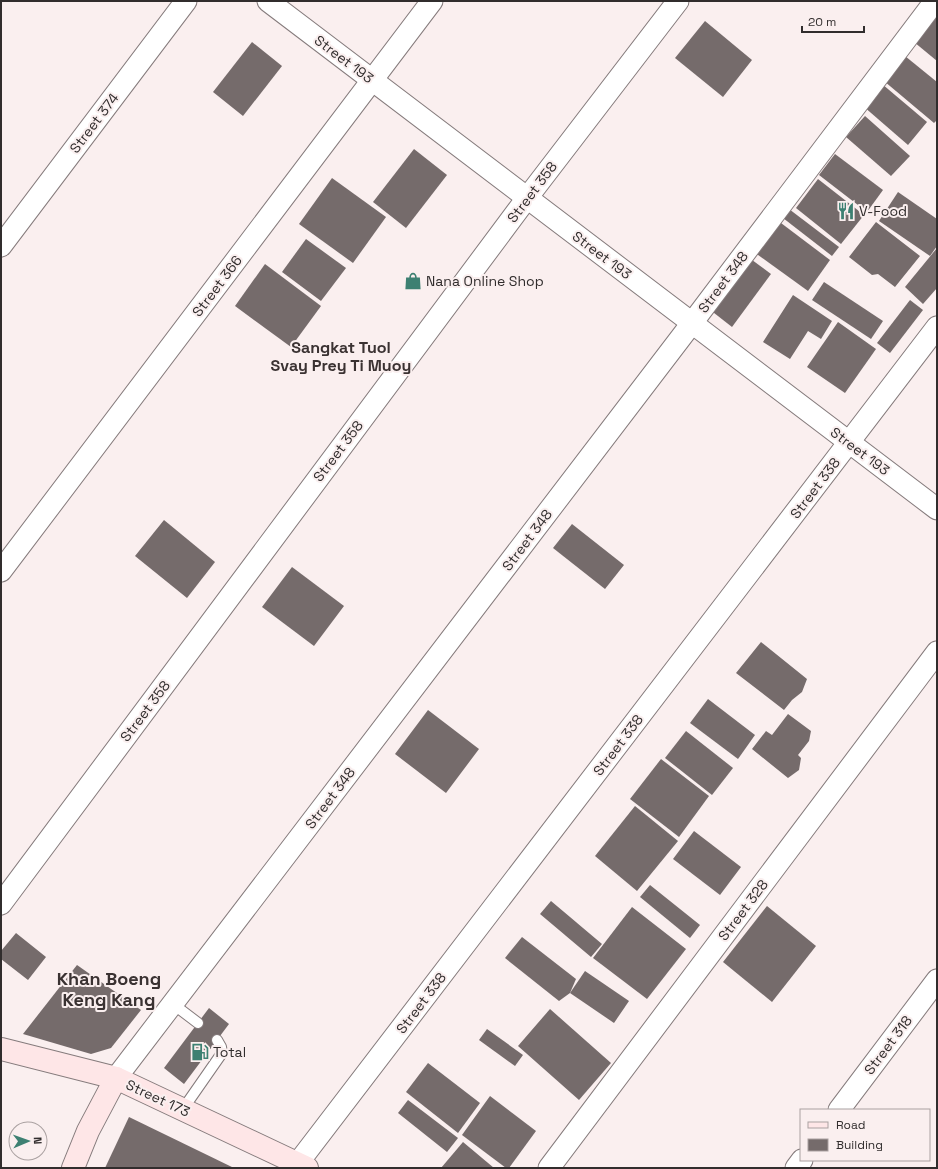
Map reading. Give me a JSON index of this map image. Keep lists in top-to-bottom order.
{
  "streets": {
    "street": [
      "Street 193",
      "Street 374",
      "Street 358",
      "Street 348",
      "Street 366",
      "Street 338",
      "Street 328",
      "Street 318",
      "Street 173"
    ]
  },
  "crossings": [
    ["Street 193", "Street 358"],
    ["Street 193", "Street 348"],
    ["Street 193", "Street 366"],
    ["Street 193", "Street 338"],
    ["Street 348", "Street 173"],
    ["Street 338", "Street 173"]
  ],
  "districts": ["Sangkat Tuol Svay Prey Ti Muoy", "Khan Boeng Keng Kang"],
  "places": {
    "restaurant": ["V-Food"],
    "shop": ["Nana Online Shop"],
    "fuel station": ["Total"]
  },
  "legend": ["Road", "Building"],
  "scale_bar": "20 m",
  "north": "right"
}
